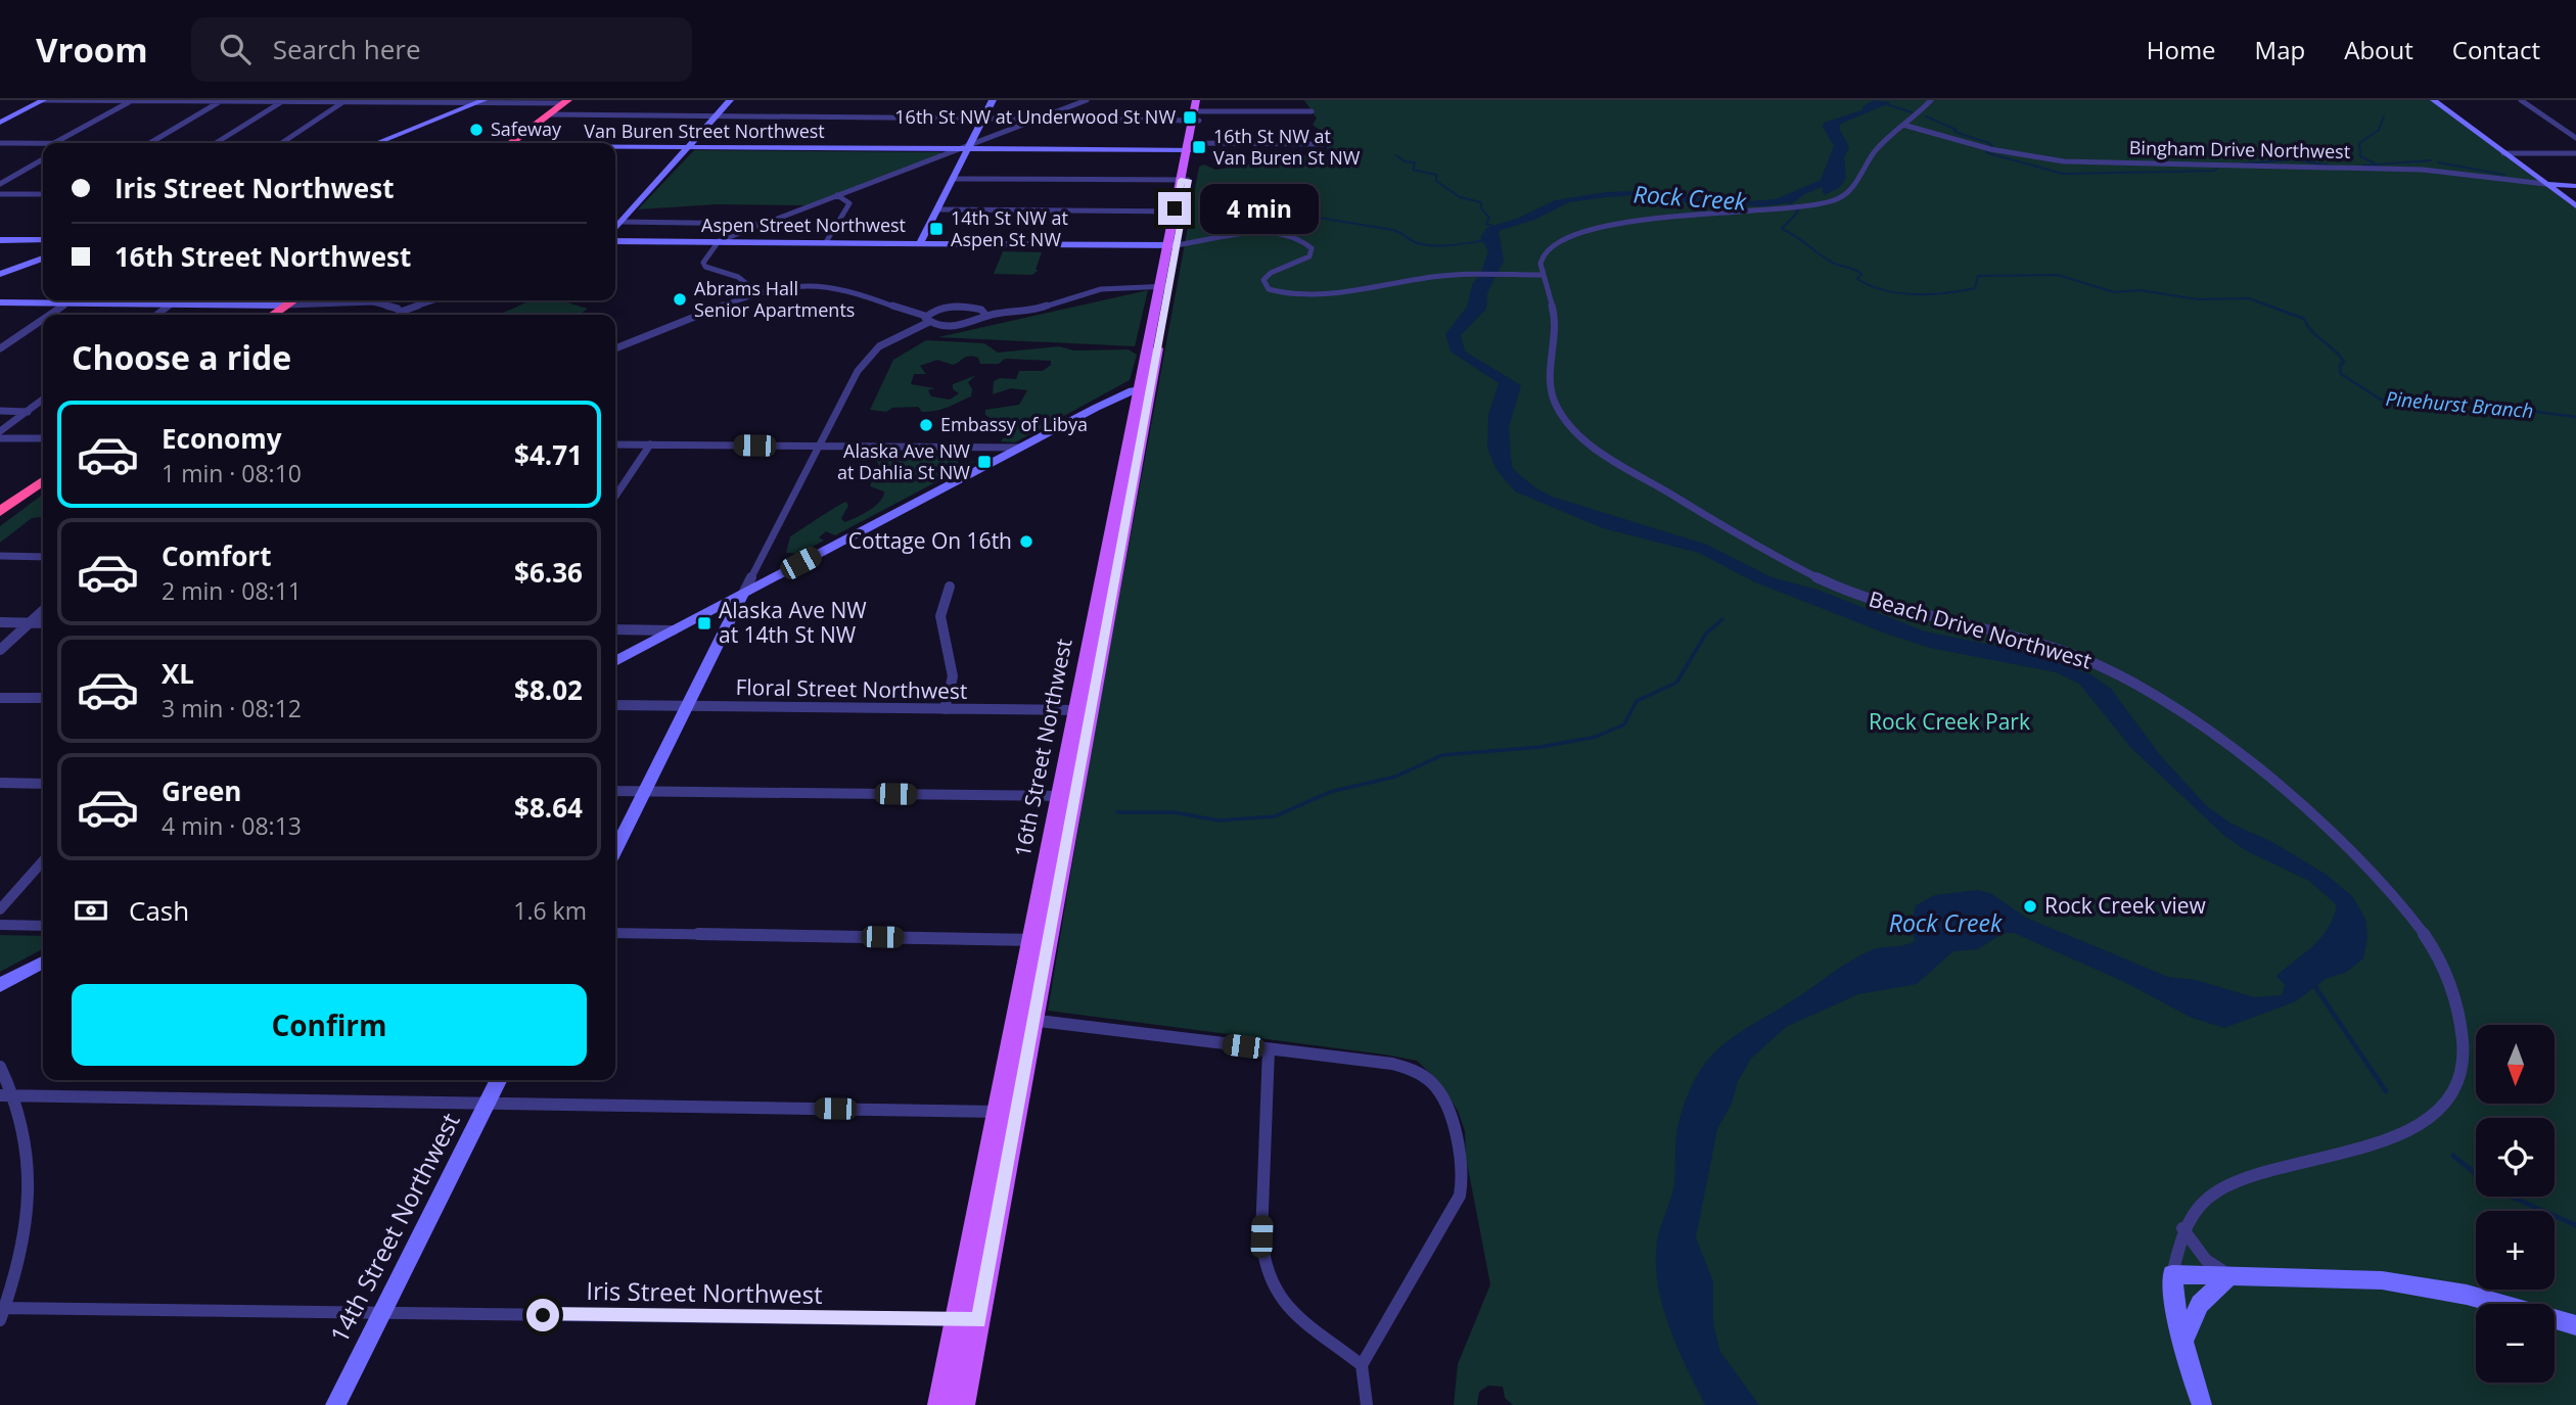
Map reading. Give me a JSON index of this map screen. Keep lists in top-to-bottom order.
{
  "streets": {
    "main road": ["16th Street Northwest"],
    "street": [
      "Van Buren Street Northwest",
      "Bingham Drive Northwest",
      "Aspen Street Northwest",
      "Beach Drive Northwest",
      "Floral Street Northwest",
      "14th Street Northwest",
      "Iris Street Northwest"
    ]
  },
  "crossings": [
    ["Van Buren Street Northwest", "16th Street Northwest"],
    ["Aspen Street Northwest", "16th Street Northwest"],
    ["Floral Street Northwest", "16th Street Northwest"],
    ["16th Street Northwest", "Iris Street Northwest"],
    ["14th Street Northwest", "Iris Street Northwest"]
  ],
  "water": ["Rock Creek", "Pinehurst Branch"],
  "parks": ["Rock Creek Park"],
  "places": {
    "transit": [
      "16th St NW at Underwood St NW",
      "16th St NW at Van Buren St NW",
      "14th St NW at Aspen St NW",
      "Alaska Ave NW at Dahlia St NW",
      "Alaska Ave NW at 14th St NW"
    ],
    "other": [
      "Safeway",
      "Abrams Hall Senior Apartments",
      "Embassy of Libya",
      "Cottage On 16th",
      "Rock Creek view"
    ]
  },
  "north": "bottom",
  "page": {
    "header": "Vroom",
    "search": "Search here",
    "nav": [
      "Home",
      "Map",
      "About",
      "Contact"
    ],
    "banner": ["Iris Street Northwest", "16th Street Northwest"],
    "bubble": "4 min",
    "heading": "Choose a ride",
    "list": [
      {
        "name": "Economy",
        "note": "1 min · 08:10",
        "value": "$4.71"
      },
      {
        "name": "Comfort",
        "note": "2 min · 08:11",
        "value": "$6.36"
      },
      {
        "name": "XL",
        "note": "3 min · 08:12",
        "value": "$8.02"
      },
      {
        "name": "Green",
        "note": "4 min · 08:13",
        "value": "$8.64"
      }
    ],
    "pay": ["Cash", "1.6 km"],
    "buttons": "Confirm",
    "map_buttons": ["+", "−"]
  }
}
